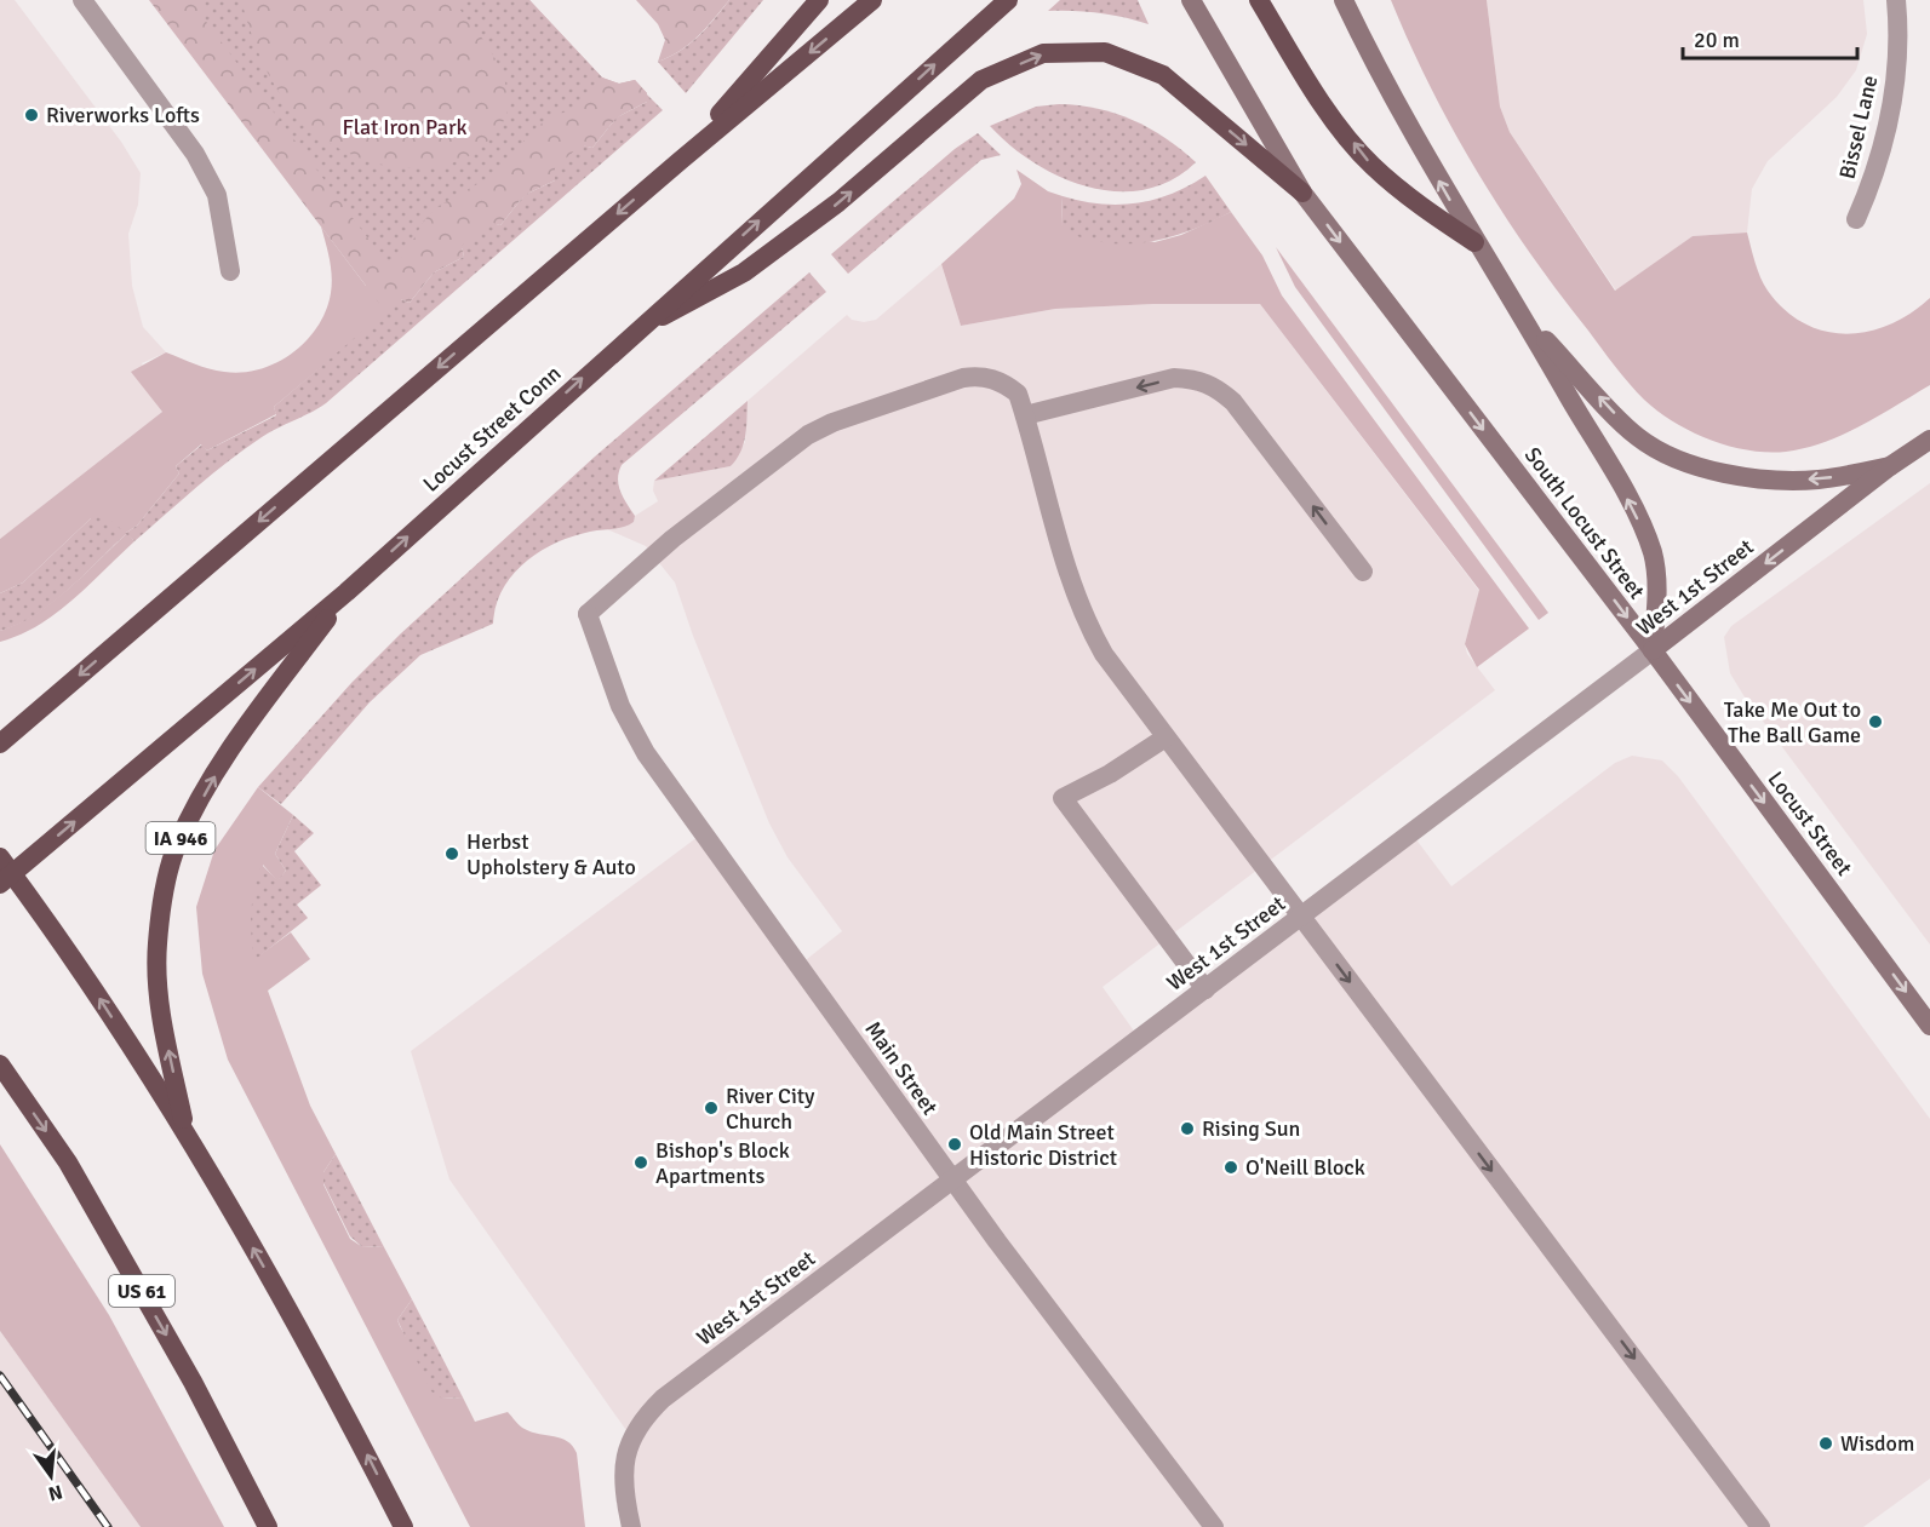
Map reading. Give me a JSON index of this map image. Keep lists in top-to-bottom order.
{
  "streets": {
    "highway": ["Locust Street Conn", "IA 946", "US 61"],
    "main road": ["South Locust Street", "West 1st Street", "Locust Street"],
    "street": ["Bissel Lane", "Main Street"]
  },
  "crossings": [
    ["Locust Street Conn", "IA 946"],
    ["South Locust Street", "West 1st Street"],
    ["South Locust Street", "Locust Street"],
    ["West 1st Street", "Locust Street"],
    ["West 1st Street", "Main Street"]
  ],
  "one_way": ["Locust Street"],
  "parks": ["Flat Iron Park"],
  "places": [
    "Riverworks Lofts",
    "Take Me Out to The Ball Game",
    "Herbst Upholstery & Auto",
    "River City Church",
    "Rising Sun",
    "Old Main Street Historic District",
    "Bishop's Block Apartments",
    "O'Neill Block",
    "Wisdom"
  ],
  "scale_bar": "20 m",
  "north": "bottom"
}
